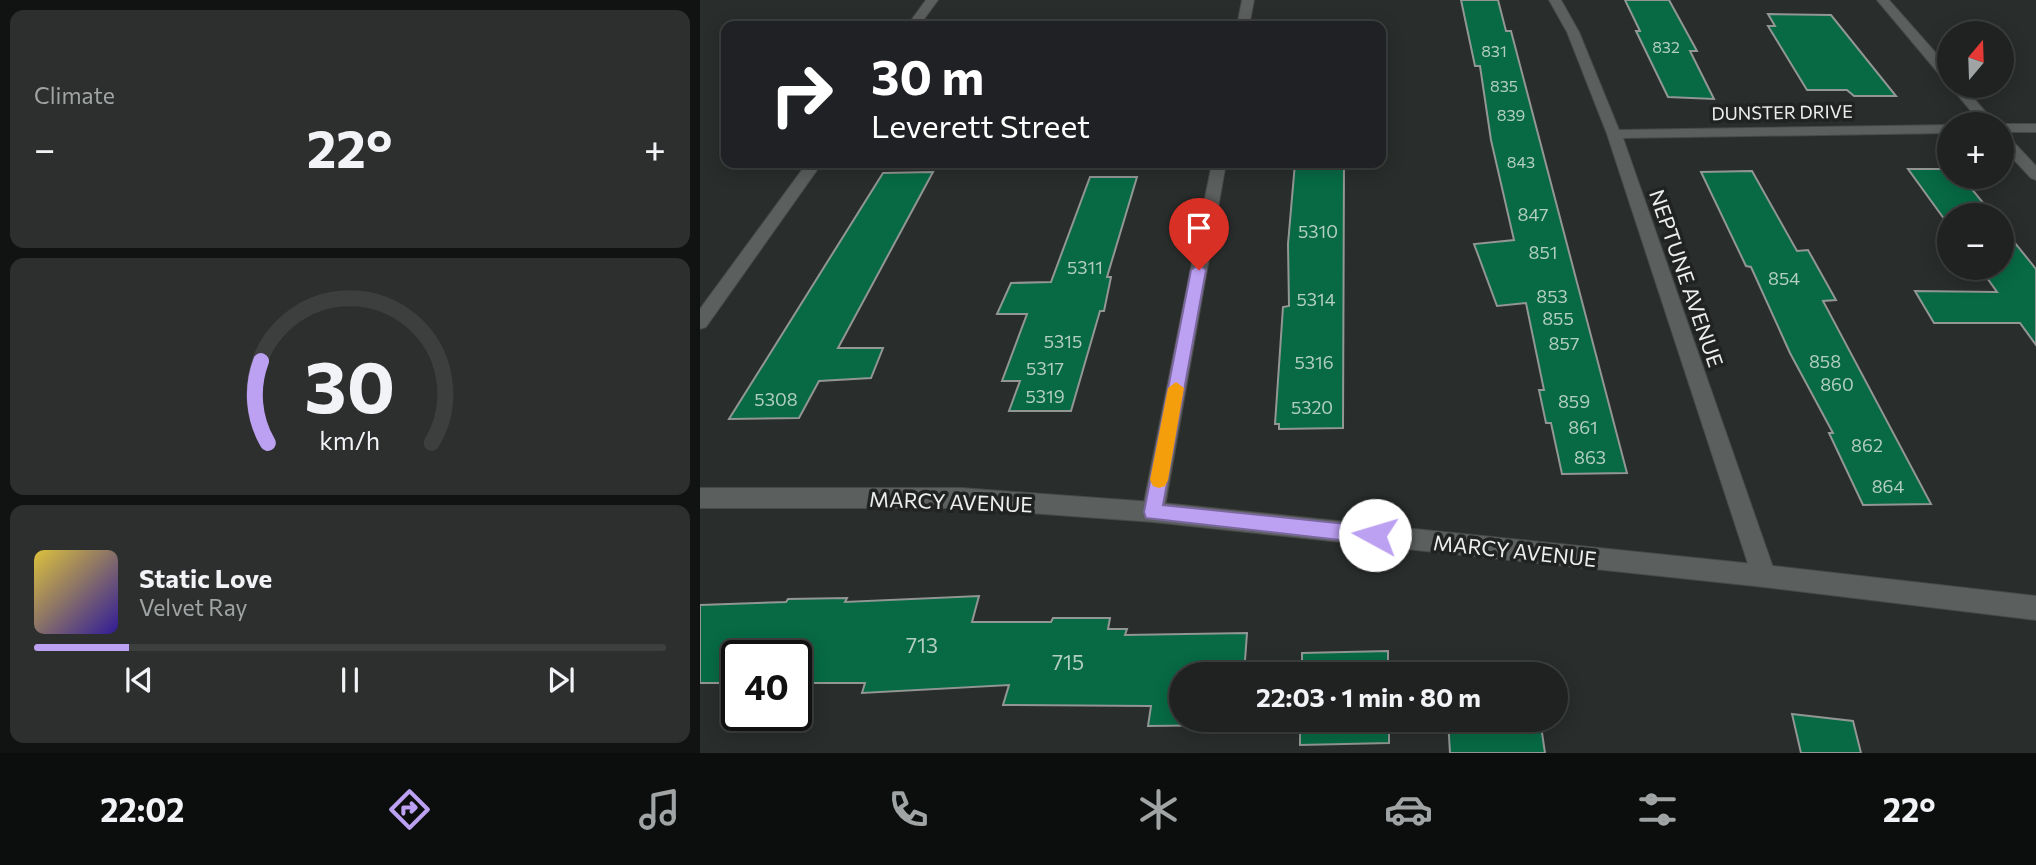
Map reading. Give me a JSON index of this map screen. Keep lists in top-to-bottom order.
{
  "streets": {
    "street": ["DUNSTER DRIVE", "NEPTUNE AVENUE", "MARCY AVENUE"]
  },
  "crossings": [
    ["DUNSTER DRIVE", "NEPTUNE AVENUE"],
    ["NEPTUNE AVENUE", "MARCY AVENUE"]
  ],
  "house_numbers": [
    "832",
    "831",
    "835",
    "839",
    "843",
    "847",
    "5310",
    "851",
    "5311",
    "854",
    "853",
    "5314",
    "855",
    "5315",
    "857",
    "858",
    "5316",
    "5317",
    "860",
    "5319",
    "5308",
    "859",
    "5320",
    "861",
    "862",
    "863",
    "864",
    "713",
    "715"
  ],
  "north": "top",
  "page": {
    "tile": "Climate",
    "map_buttons": ["+", "−"],
    "turn": ["30 m", "Leverett Street"],
    "heat": ["−", "22°", "+"],
    "song": ["Static Love", "Velvet Ray"],
    "limit": "40",
    "trip": "22:03 · 1 min · 80 m",
    "tabs": ["22:02", "22°"],
    "gauge": ["30", "km/h"]
  }
}
